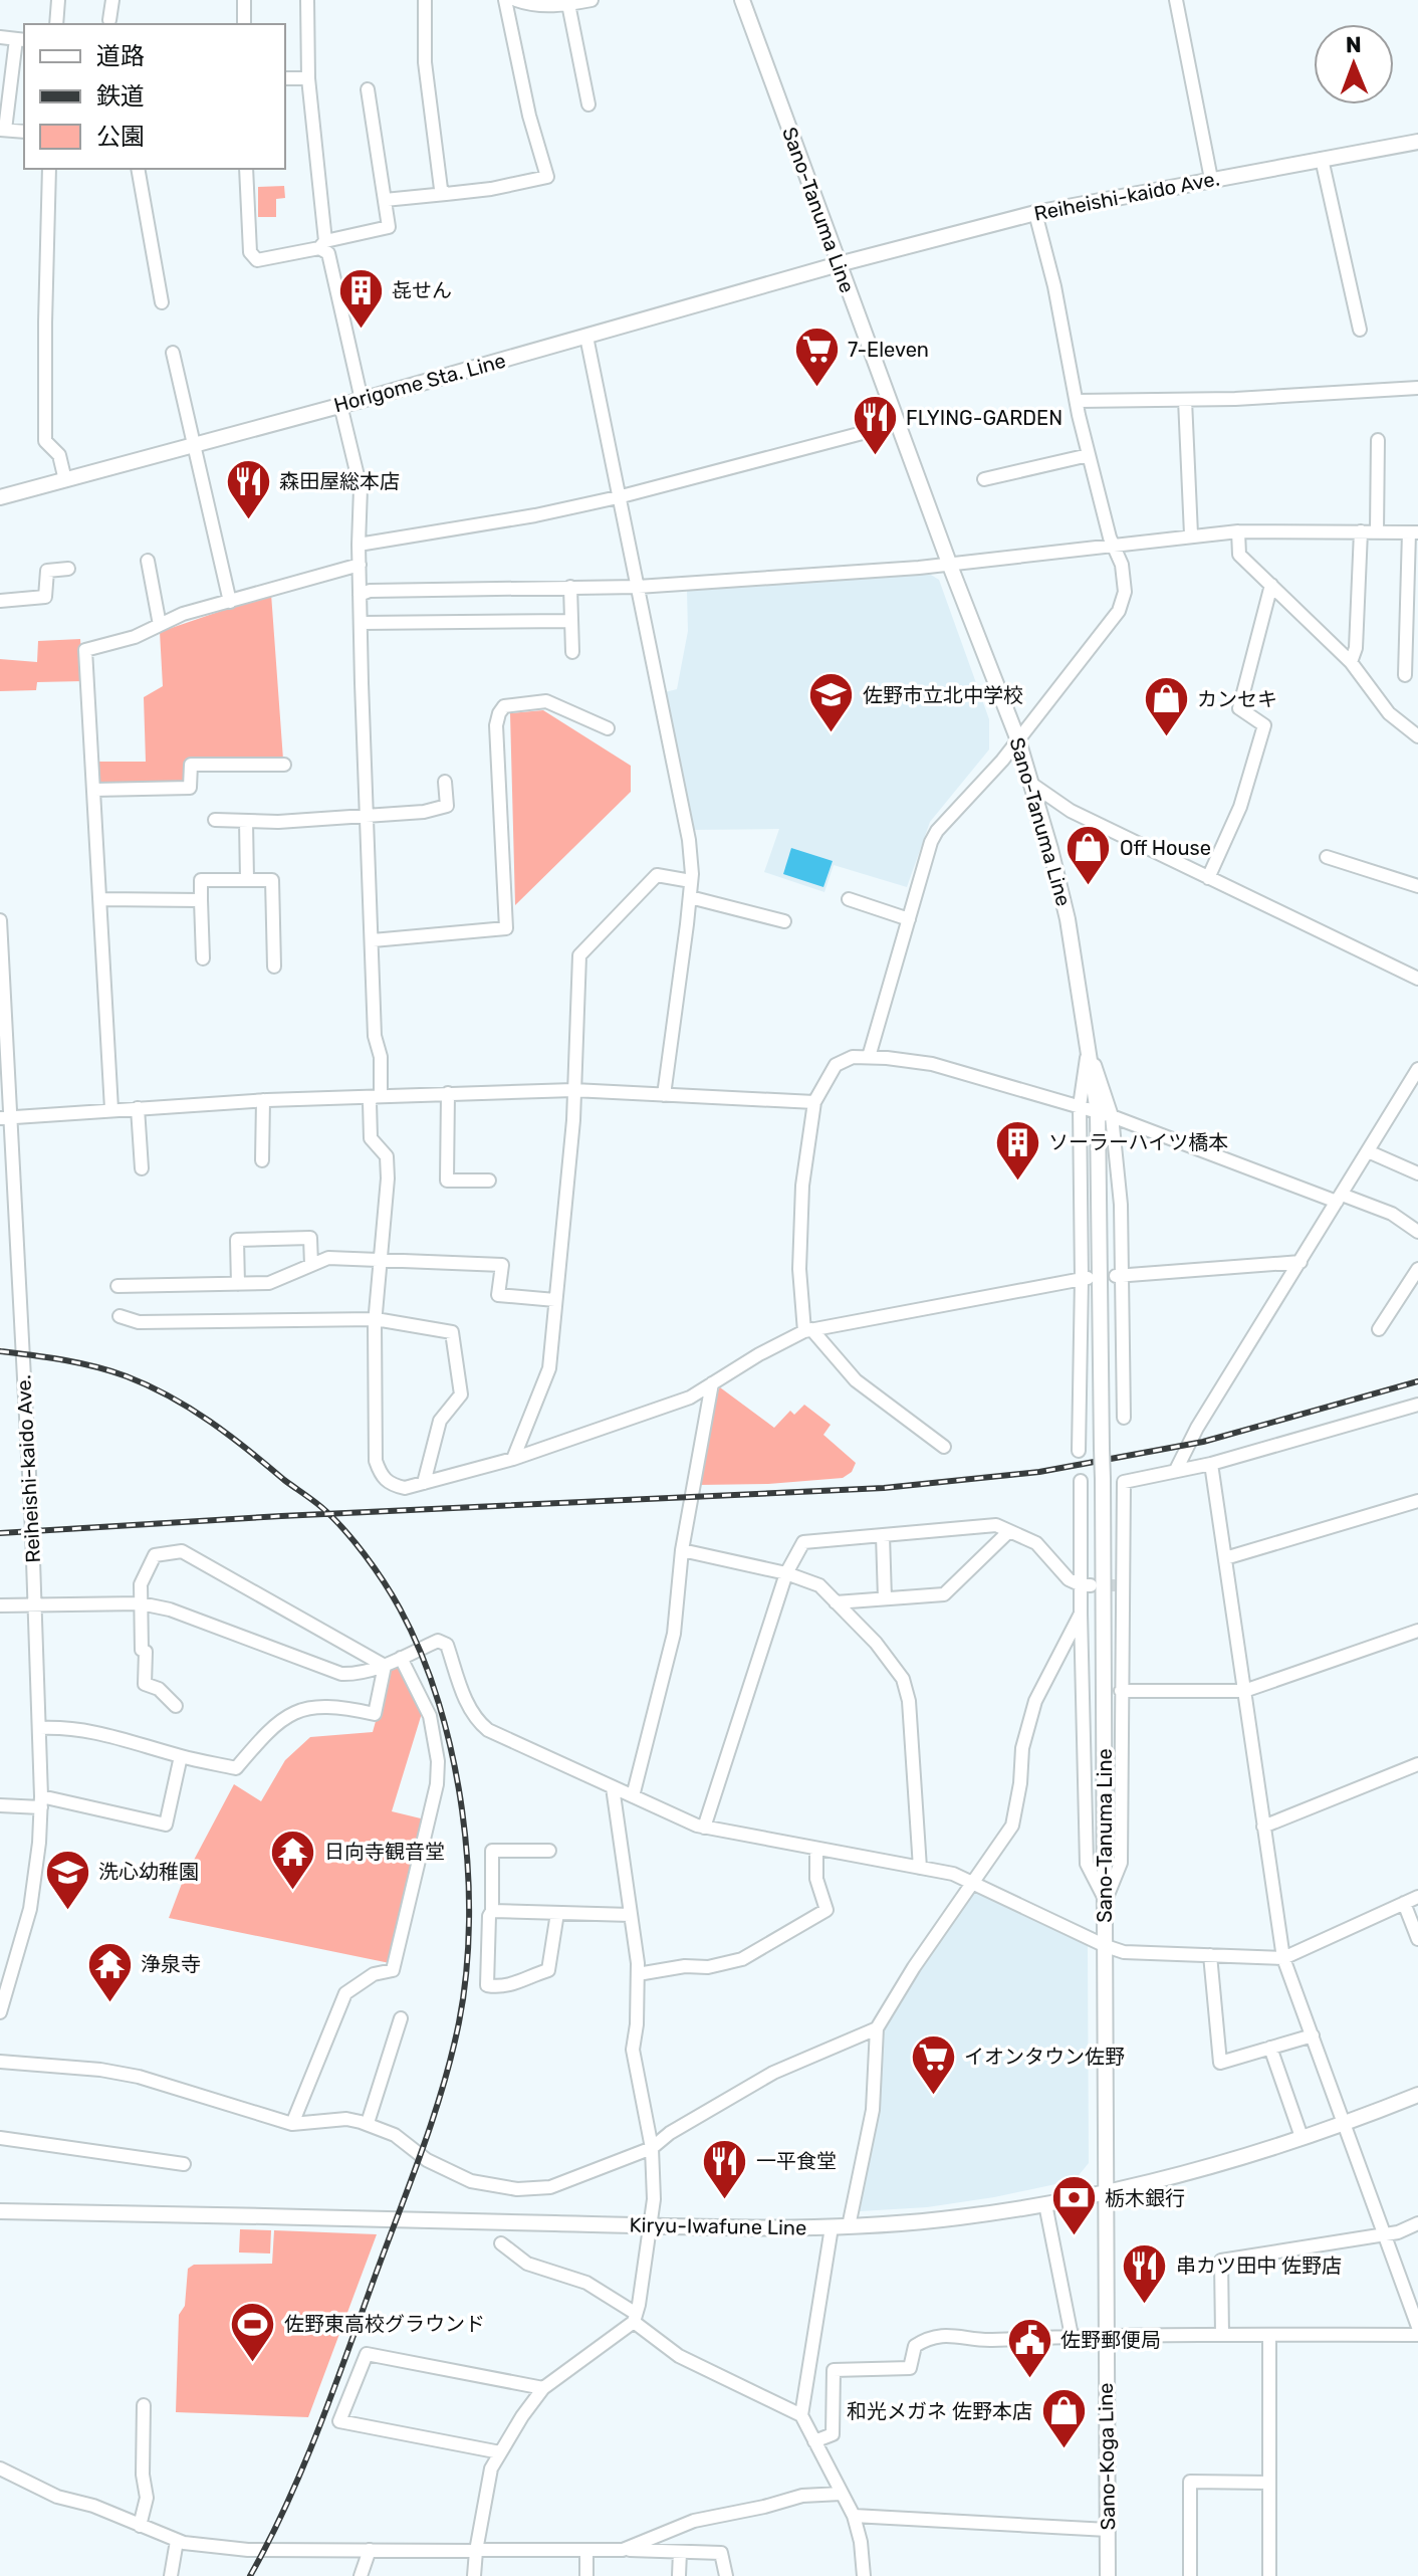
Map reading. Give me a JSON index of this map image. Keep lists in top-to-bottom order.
{
  "streets": {
    "main road": [
      "Reiheishi-kaido Ave.",
      "Sano-Tanuma Line",
      "Horigome Sta. Line",
      "Kiryu-Iwafune Line",
      "Sano-Koga Line"
    ]
  },
  "crossings": [
    ["Reiheishi-kaido Ave.", "Sano-Tanuma Line"],
    ["Reiheishi-kaido Ave.", "Horigome Sta. Line"],
    ["Sano-Tanuma Line", "Horigome Sta. Line"],
    ["Sano-Tanuma Line", "Kiryu-Iwafune Line"],
    ["Sano-Tanuma Line", "Sano-Koga Line"],
    ["Kiryu-Iwafune Line", "Sano-Koga Line"]
  ],
  "places": {
    "building": ["㐂せん", "ソーラーハイツ橋本"],
    "supermarket": ["7-Eleven", "イオンタウン佐野"],
    "restaurant": [
      "FLYING-GARDEN",
      "森田屋総本店",
      "一平食堂",
      "串カツ田中 佐野店"
    ],
    "school or university": ["佐野市立北中学校", "洗心幼稚園"],
    "shop": ["カンセキ", "Off House", "和光メガネ 佐野本店"],
    "temple": ["日向寺観音堂", "浄泉寺"],
    "bank": ["栃木銀行"],
    "sports": ["佐野東高校グラウンド"],
    "public building": ["佐野郵便局"]
  },
  "legend": ["道路", "鉄道", "公園"],
  "north": "top"
}
